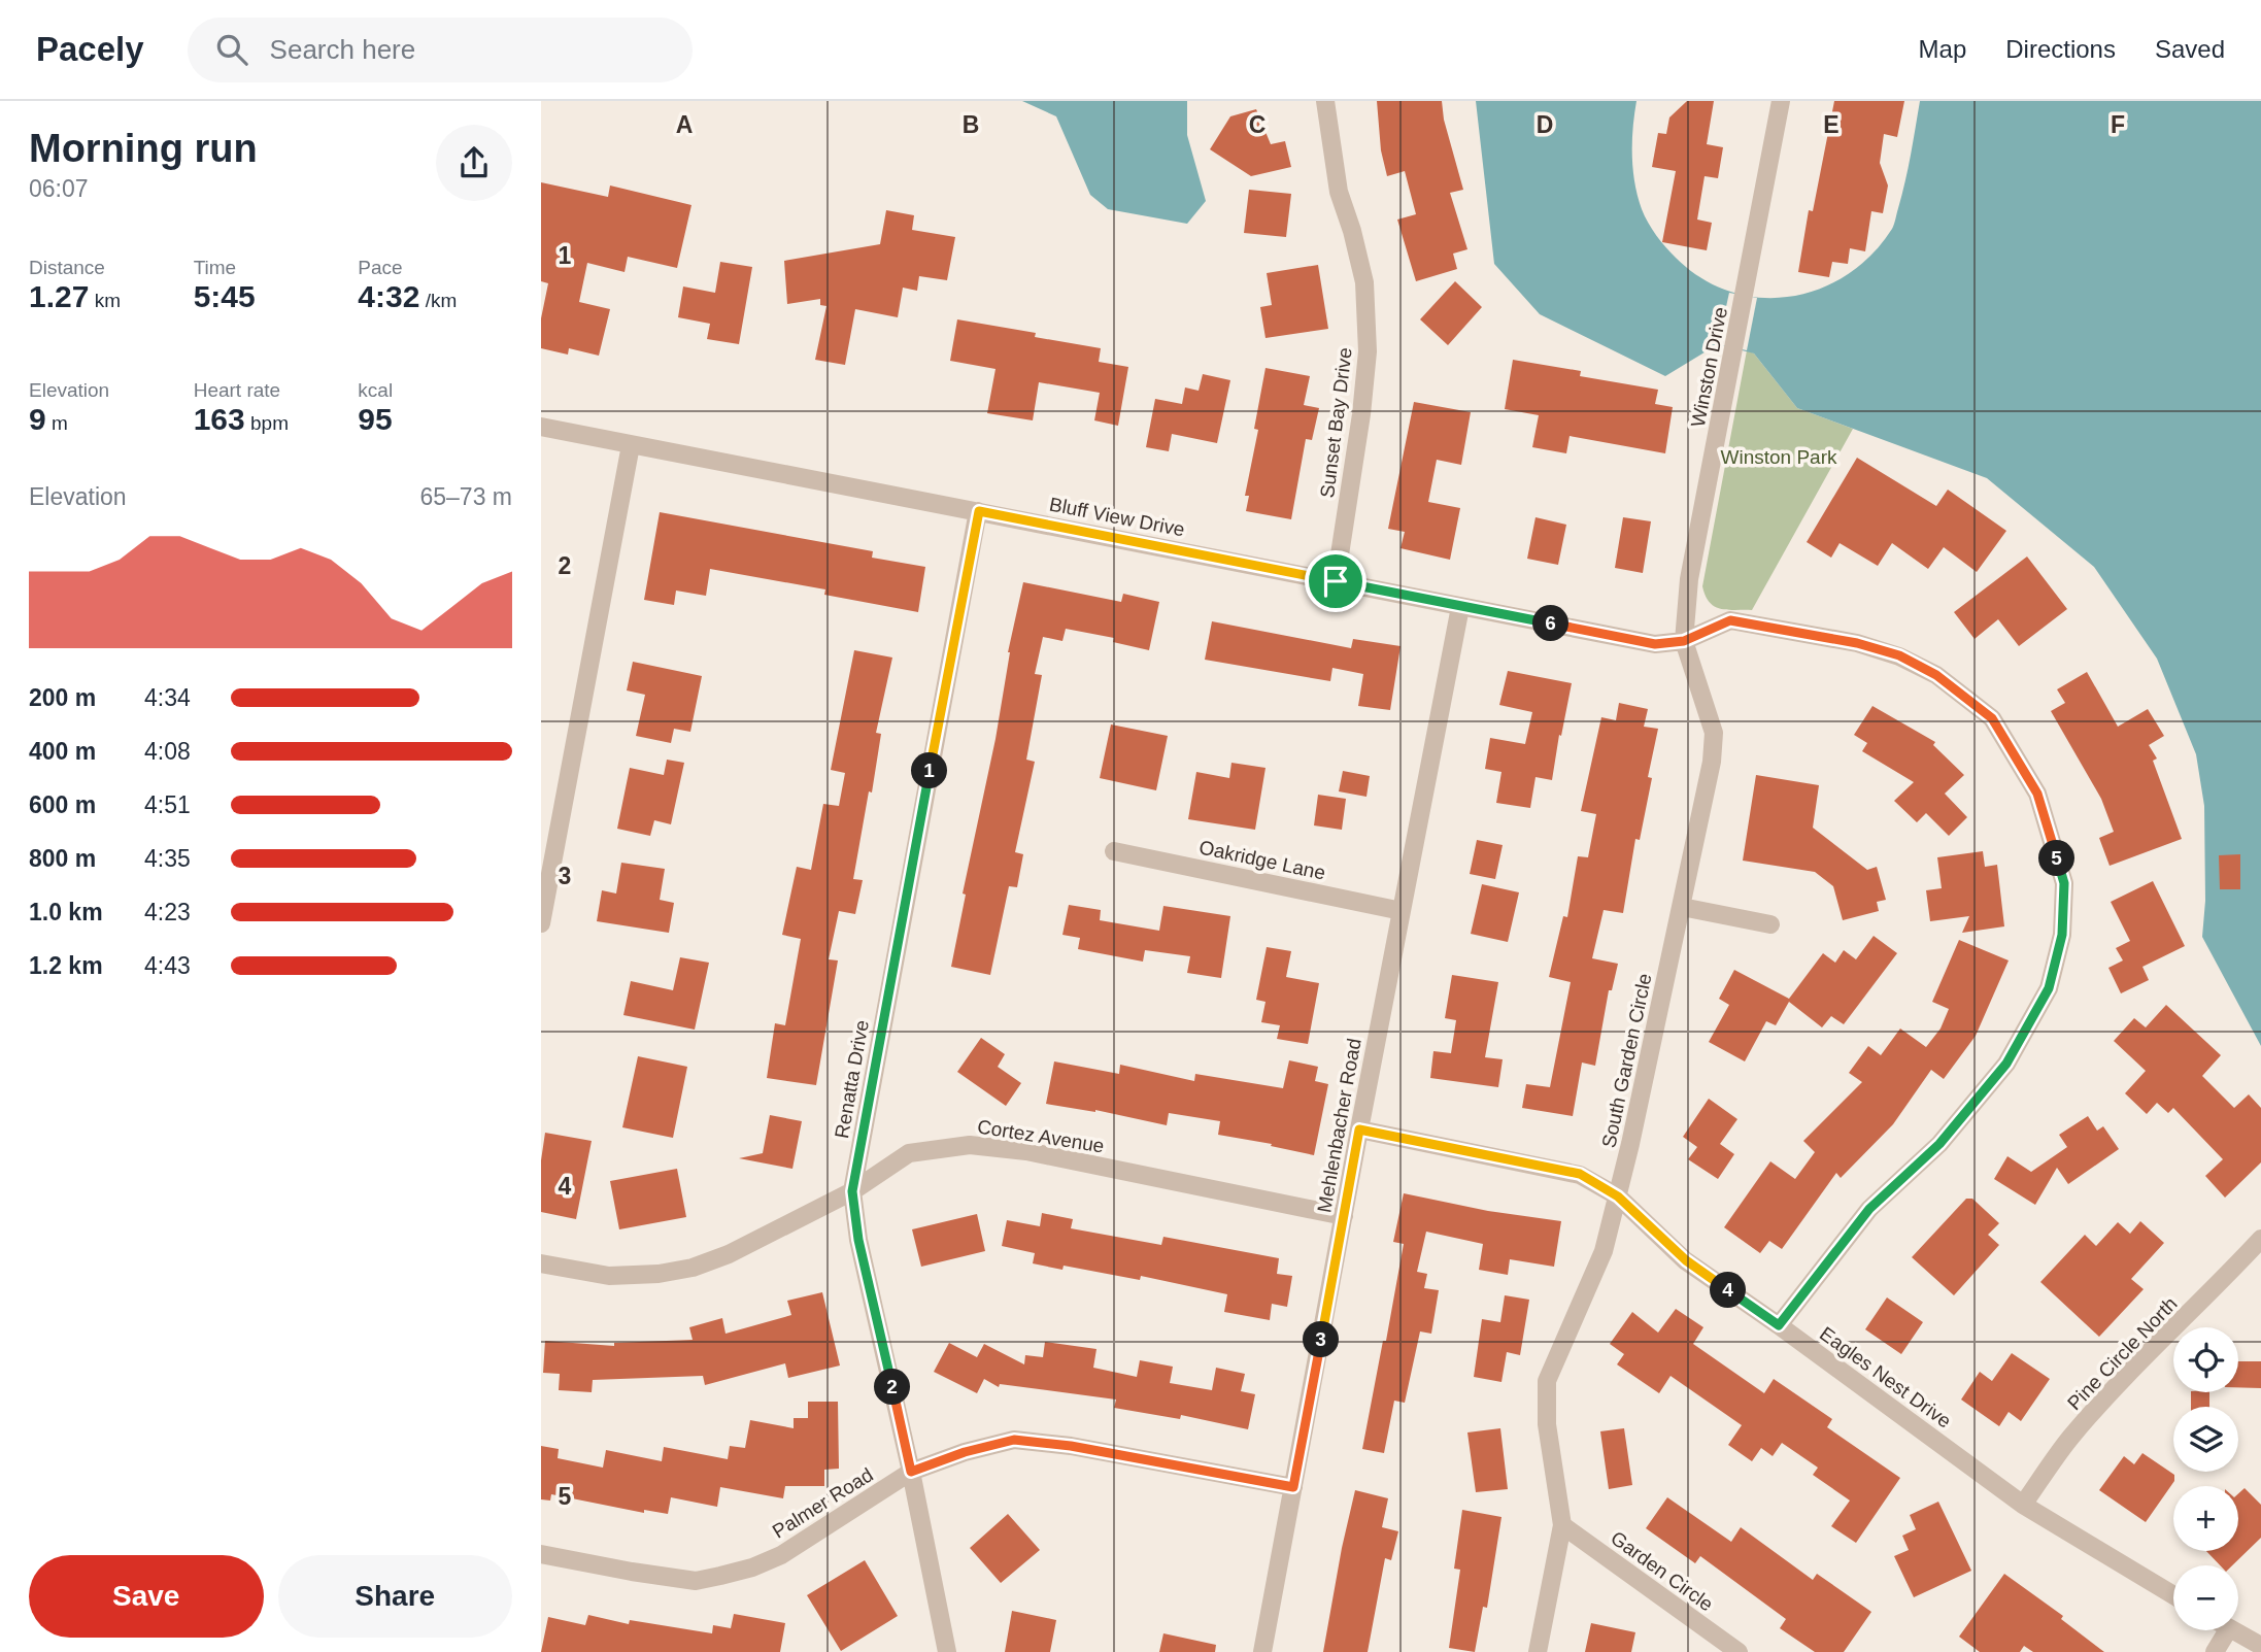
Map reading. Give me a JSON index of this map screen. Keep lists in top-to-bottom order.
{
  "streets": {
    "street": [
      "Winston Drive",
      "Sunset Bay Drive",
      "Bluff View Drive",
      "Oakridge Lane",
      "South Garden Circle",
      "Renatta Drive",
      "Mehlenbacher Road",
      "Cortez Avenue",
      "Pine Circle North",
      "Eagles Nest Drive",
      "Palmer Road",
      "Garden Circle"
    ]
  },
  "crossings": [
    ["Winston Drive", "Bluff View Drive"],
    ["Winston Drive", "South Garden Circle"],
    ["Sunset Bay Drive", "Bluff View Drive"],
    ["Bluff View Drive", "South Garden Circle"],
    ["Bluff View Drive", "Renatta Drive"],
    ["Bluff View Drive", "Mehlenbacher Road"],
    ["Oakridge Lane", "Mehlenbacher Road"],
    ["South Garden Circle", "Eagles Nest Drive"],
    ["South Garden Circle", "Garden Circle"],
    ["Renatta Drive", "Cortez Avenue"],
    ["Renatta Drive", "Palmer Road"],
    ["Mehlenbacher Road", "Cortez Avenue"],
    ["Mehlenbacher Road", "Eagles Nest Drive"],
    ["Mehlenbacher Road", "Palmer Road"],
    ["Pine Circle North", "Eagles Nest Drive"]
  ],
  "parks": ["Winston Park"],
  "page": {
    "header": "Pacely",
    "search": "Search here",
    "nav": ["Map", "Directions", "Saved"],
    "heading": ["Morning run", "06:07"],
    "stats": [
      ["Distance", "1.27 km"],
      ["Time", "5:45"],
      ["Pace", "4:32 /km"],
      ["Elevation", "9 m"],
      ["Heart rate", "163 bpm"],
      ["kcal", "95"]
    ],
    "chart": ["Elevation", "65–73 m"],
    "pins": [
      "6",
      "1",
      "5",
      "4",
      "3",
      "2"
    ],
    "list": [
      {
        "name": "200 m",
        "note": "4:34"
      },
      {
        "name": "400 m",
        "note": "4:08"
      },
      {
        "name": "600 m",
        "note": "4:51"
      },
      {
        "name": "800 m",
        "note": "4:35"
      },
      {
        "name": "1.0 km",
        "note": "4:23"
      },
      {
        "name": "1.2 km",
        "note": "4:43"
      }
    ],
    "map_buttons": ["+", "−"],
    "buttons": ["Save", "Share"]
  },
  "grid": {
    "columns": [
      "A",
      "B",
      "C",
      "D",
      "E",
      "F"
    ],
    "rows": [
      "1",
      "2",
      "3",
      "4",
      "5"
    ]
  }
}
